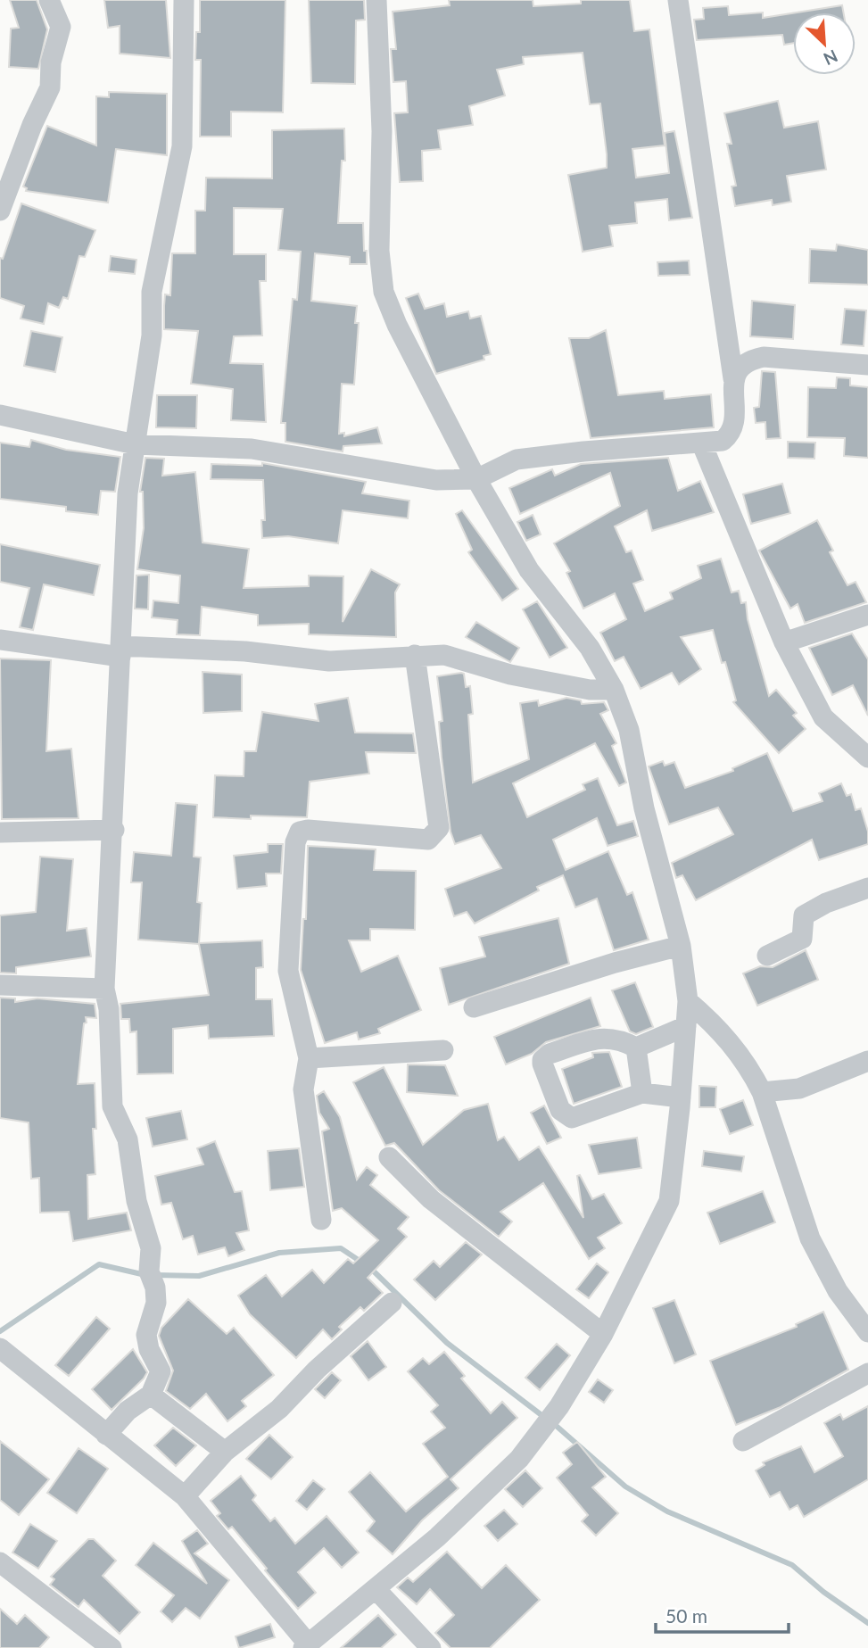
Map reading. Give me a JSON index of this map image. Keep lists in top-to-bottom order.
{
  "scale_bar": "50 m",
  "north": "bottom right"
}
